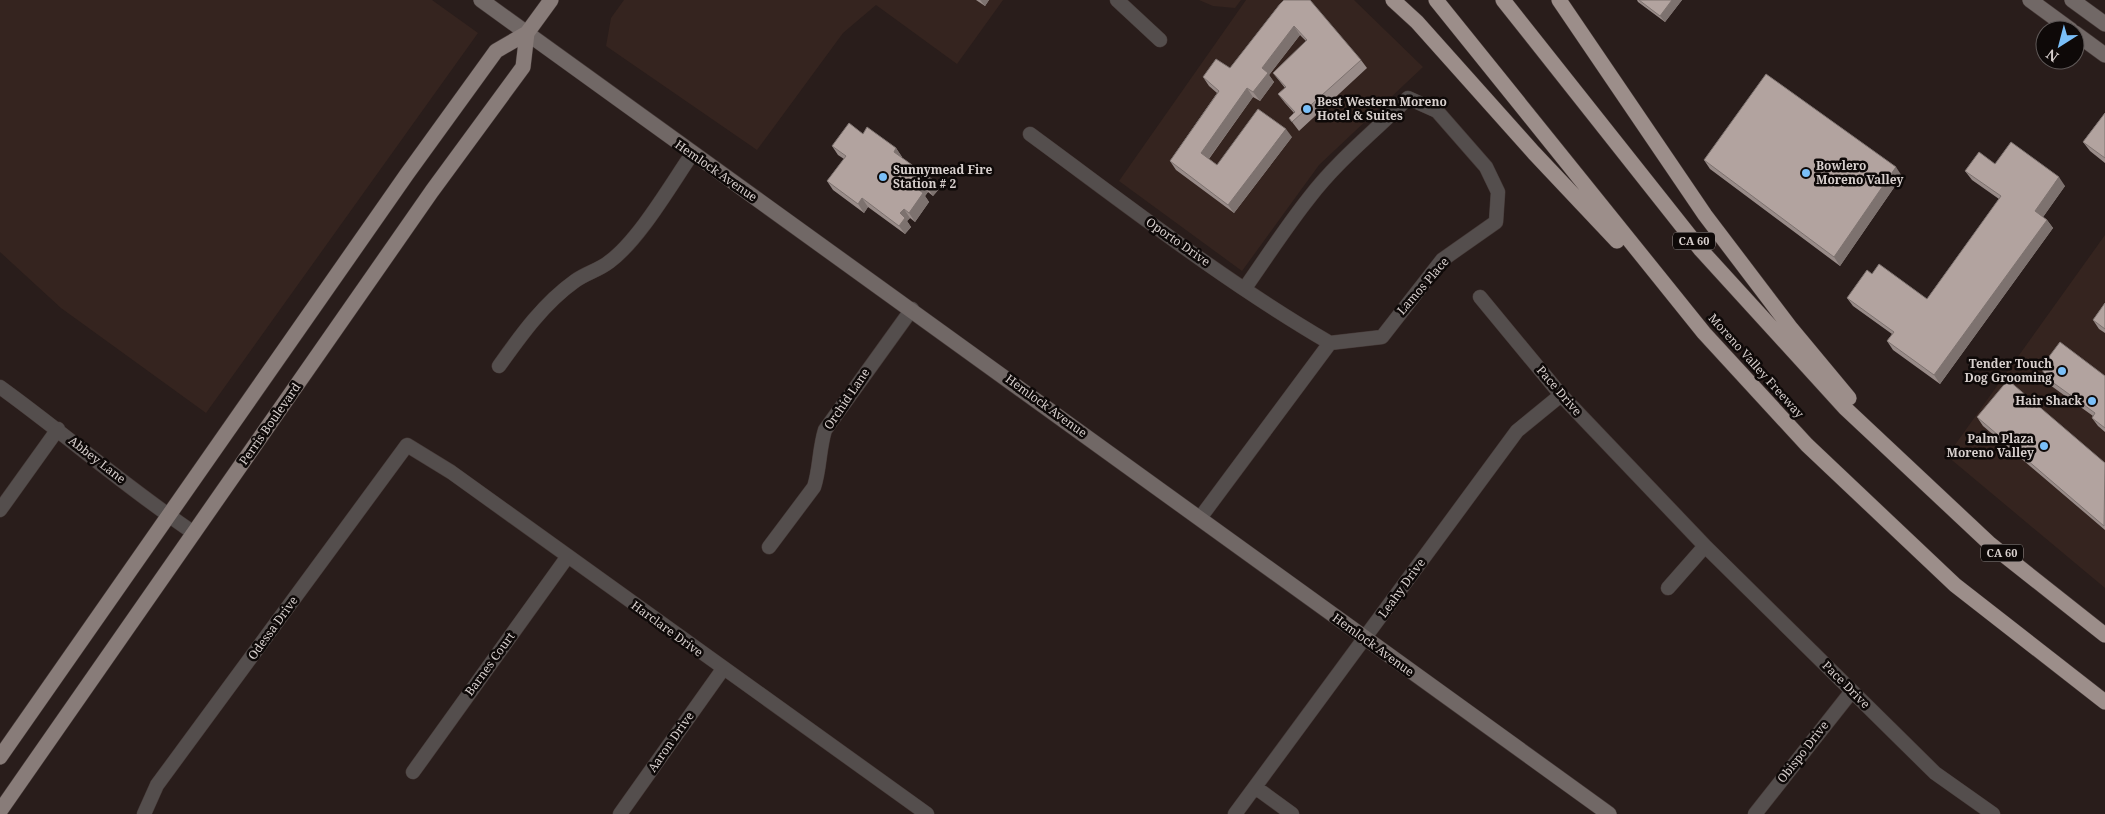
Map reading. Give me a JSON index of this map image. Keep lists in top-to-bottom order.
{
  "streets": {
    "highway": ["CA 60", "Moreno Valley Freeway"],
    "main road": ["Perris Boulevard"],
    "street": [
      "Hemlock Avenue",
      "Oporto Drive",
      "Lamos Place",
      "Pace Drive",
      "Orchid Lane",
      "Abbey Lane",
      "Leahy Drive",
      "Odessa Drive",
      "Harclare Drive",
      "Barnes Court",
      "Aaron Drive",
      "Obispo Drive"
    ]
  },
  "crossings": [
    ["Hemlock Avenue", "Orchid Lane"],
    ["Hemlock Avenue", "Perris Boulevard"],
    ["Hemlock Avenue", "Leahy Drive"],
    ["Oporto Drive", "Lamos Place"],
    ["Pace Drive", "Leahy Drive"],
    ["Pace Drive", "Obispo Drive"],
    ["Perris Boulevard", "Abbey Lane"],
    ["Odessa Drive", "Harclare Drive"],
    ["Harclare Drive", "Barnes Court"],
    ["Harclare Drive", "Aaron Drive"]
  ],
  "places": [
    "Best Western Moreno Hotel & Suites",
    "Bowlero Moreno Valley",
    "Sunnymead Fire Station # 2",
    "Tender Touch Dog Grooming",
    "Hair Shack",
    "Palm Plaza Moreno Valley"
  ],
  "north": "bottom left"
}
